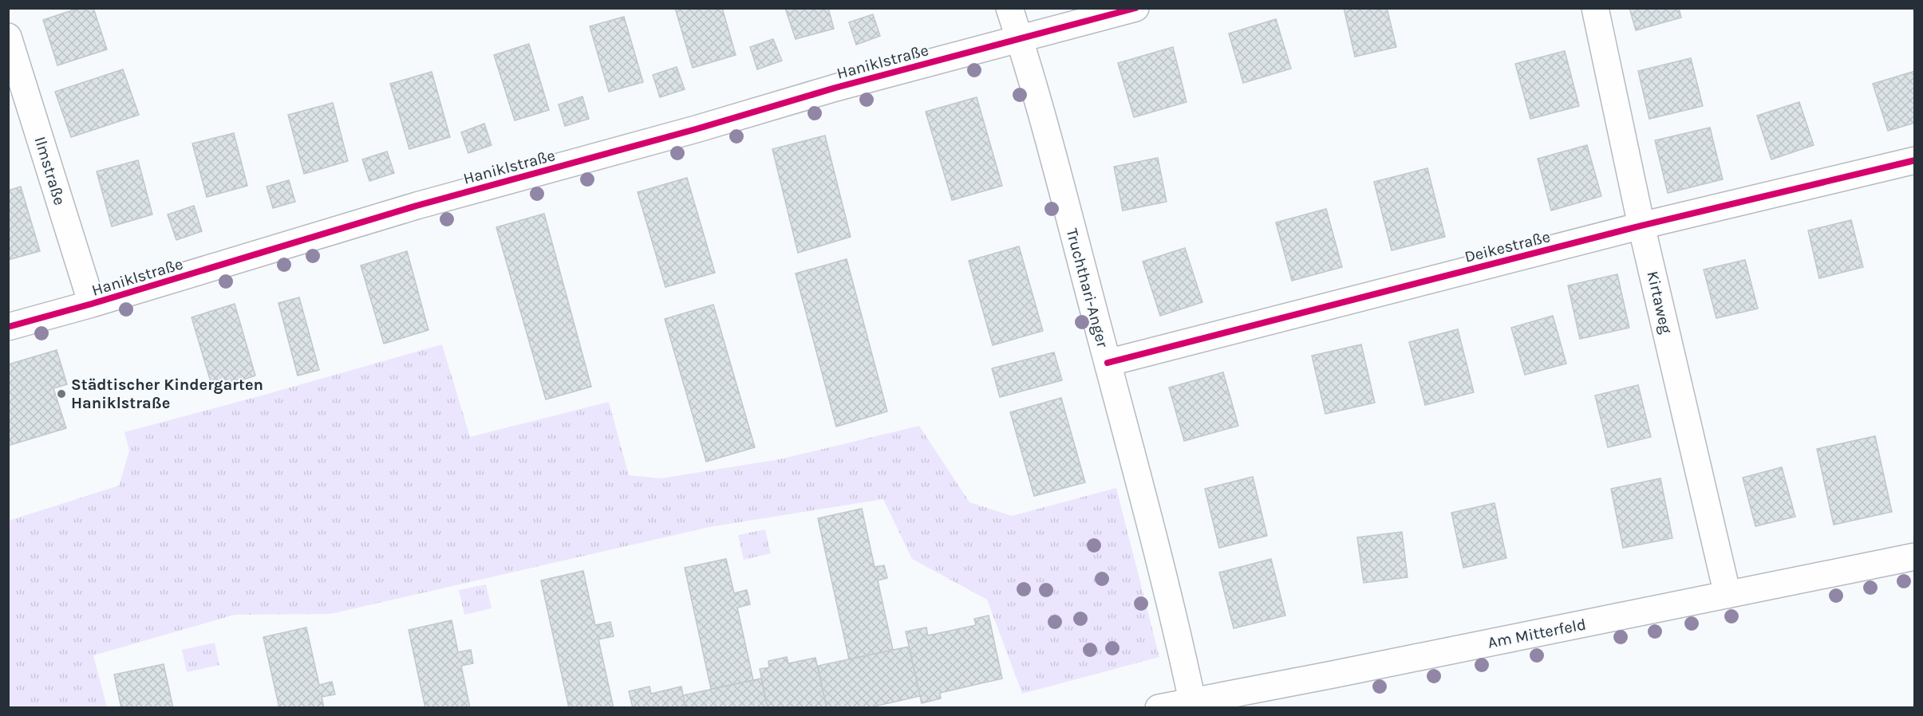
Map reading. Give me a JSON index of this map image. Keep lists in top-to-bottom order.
{
  "streets": {
    "street": [
      "Haniklstraße",
      "Ilmstraße",
      "Deikestraße",
      "Truchthari-Anger",
      "Kirtaweg",
      "Am Mitterfeld"
    ]
  },
  "crossings": [
    ["Haniklstraße", "Ilmstraße"],
    ["Haniklstraße", "Truchthari-Anger"],
    ["Deikestraße", "Truchthari-Anger"],
    ["Deikestraße", "Kirtaweg"],
    ["Truchthari-Anger", "Am Mitterfeld"],
    ["Kirtaweg", "Am Mitterfeld"]
  ],
  "places": ["Städtischer Kindergarten Haniklstraße"]
}
